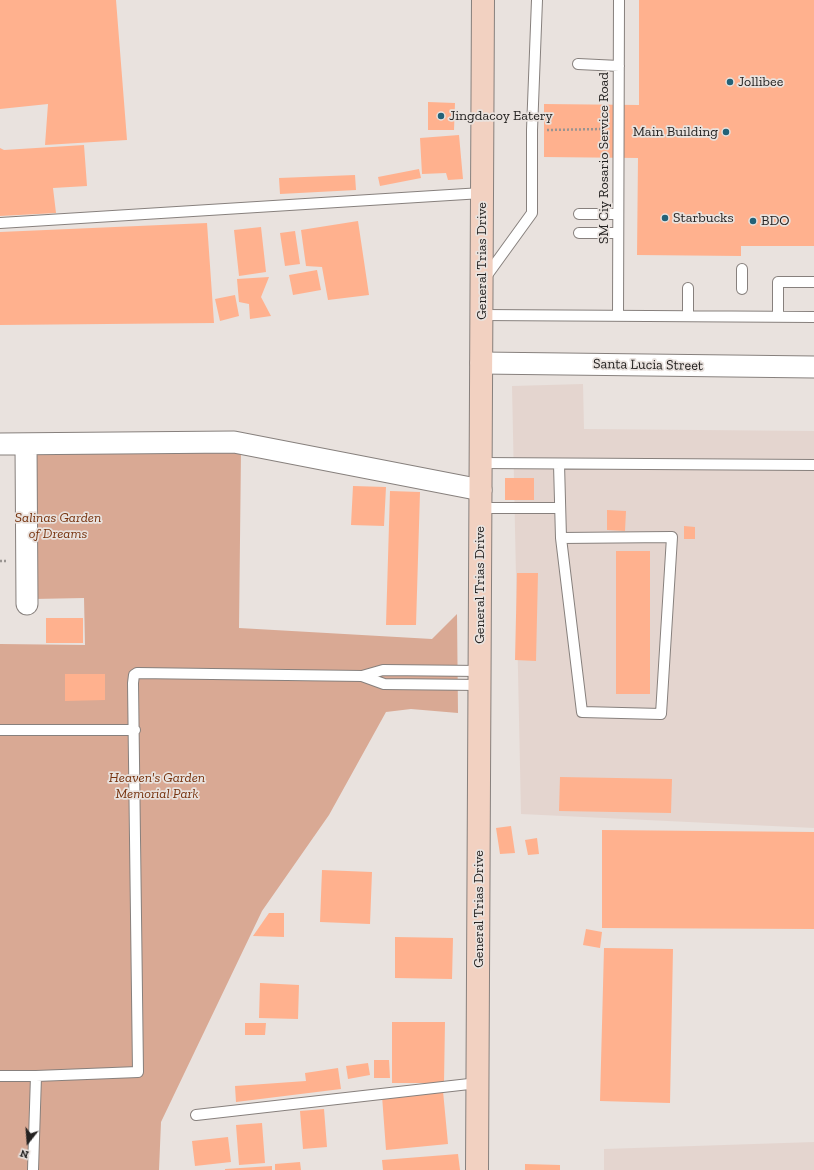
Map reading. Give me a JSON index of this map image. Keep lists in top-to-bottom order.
{
  "streets": {
    "main road": ["General Trias Drive"],
    "street": ["Santa Lucia Street"],
    "lane": ["SM Ciy Rosario Service Road"]
  },
  "crossings": [
    ["General Trias Drive", "Santa Lucia Street"]
  ],
  "parks": ["Salinas Garden of Dreams", "Heaven's Garden Memorial Park"],
  "places": [
    "Jollibee",
    "Jingdacoy Eatery",
    "Main Building",
    "Starbucks",
    "BDO"
  ],
  "north": "bottom"
}
